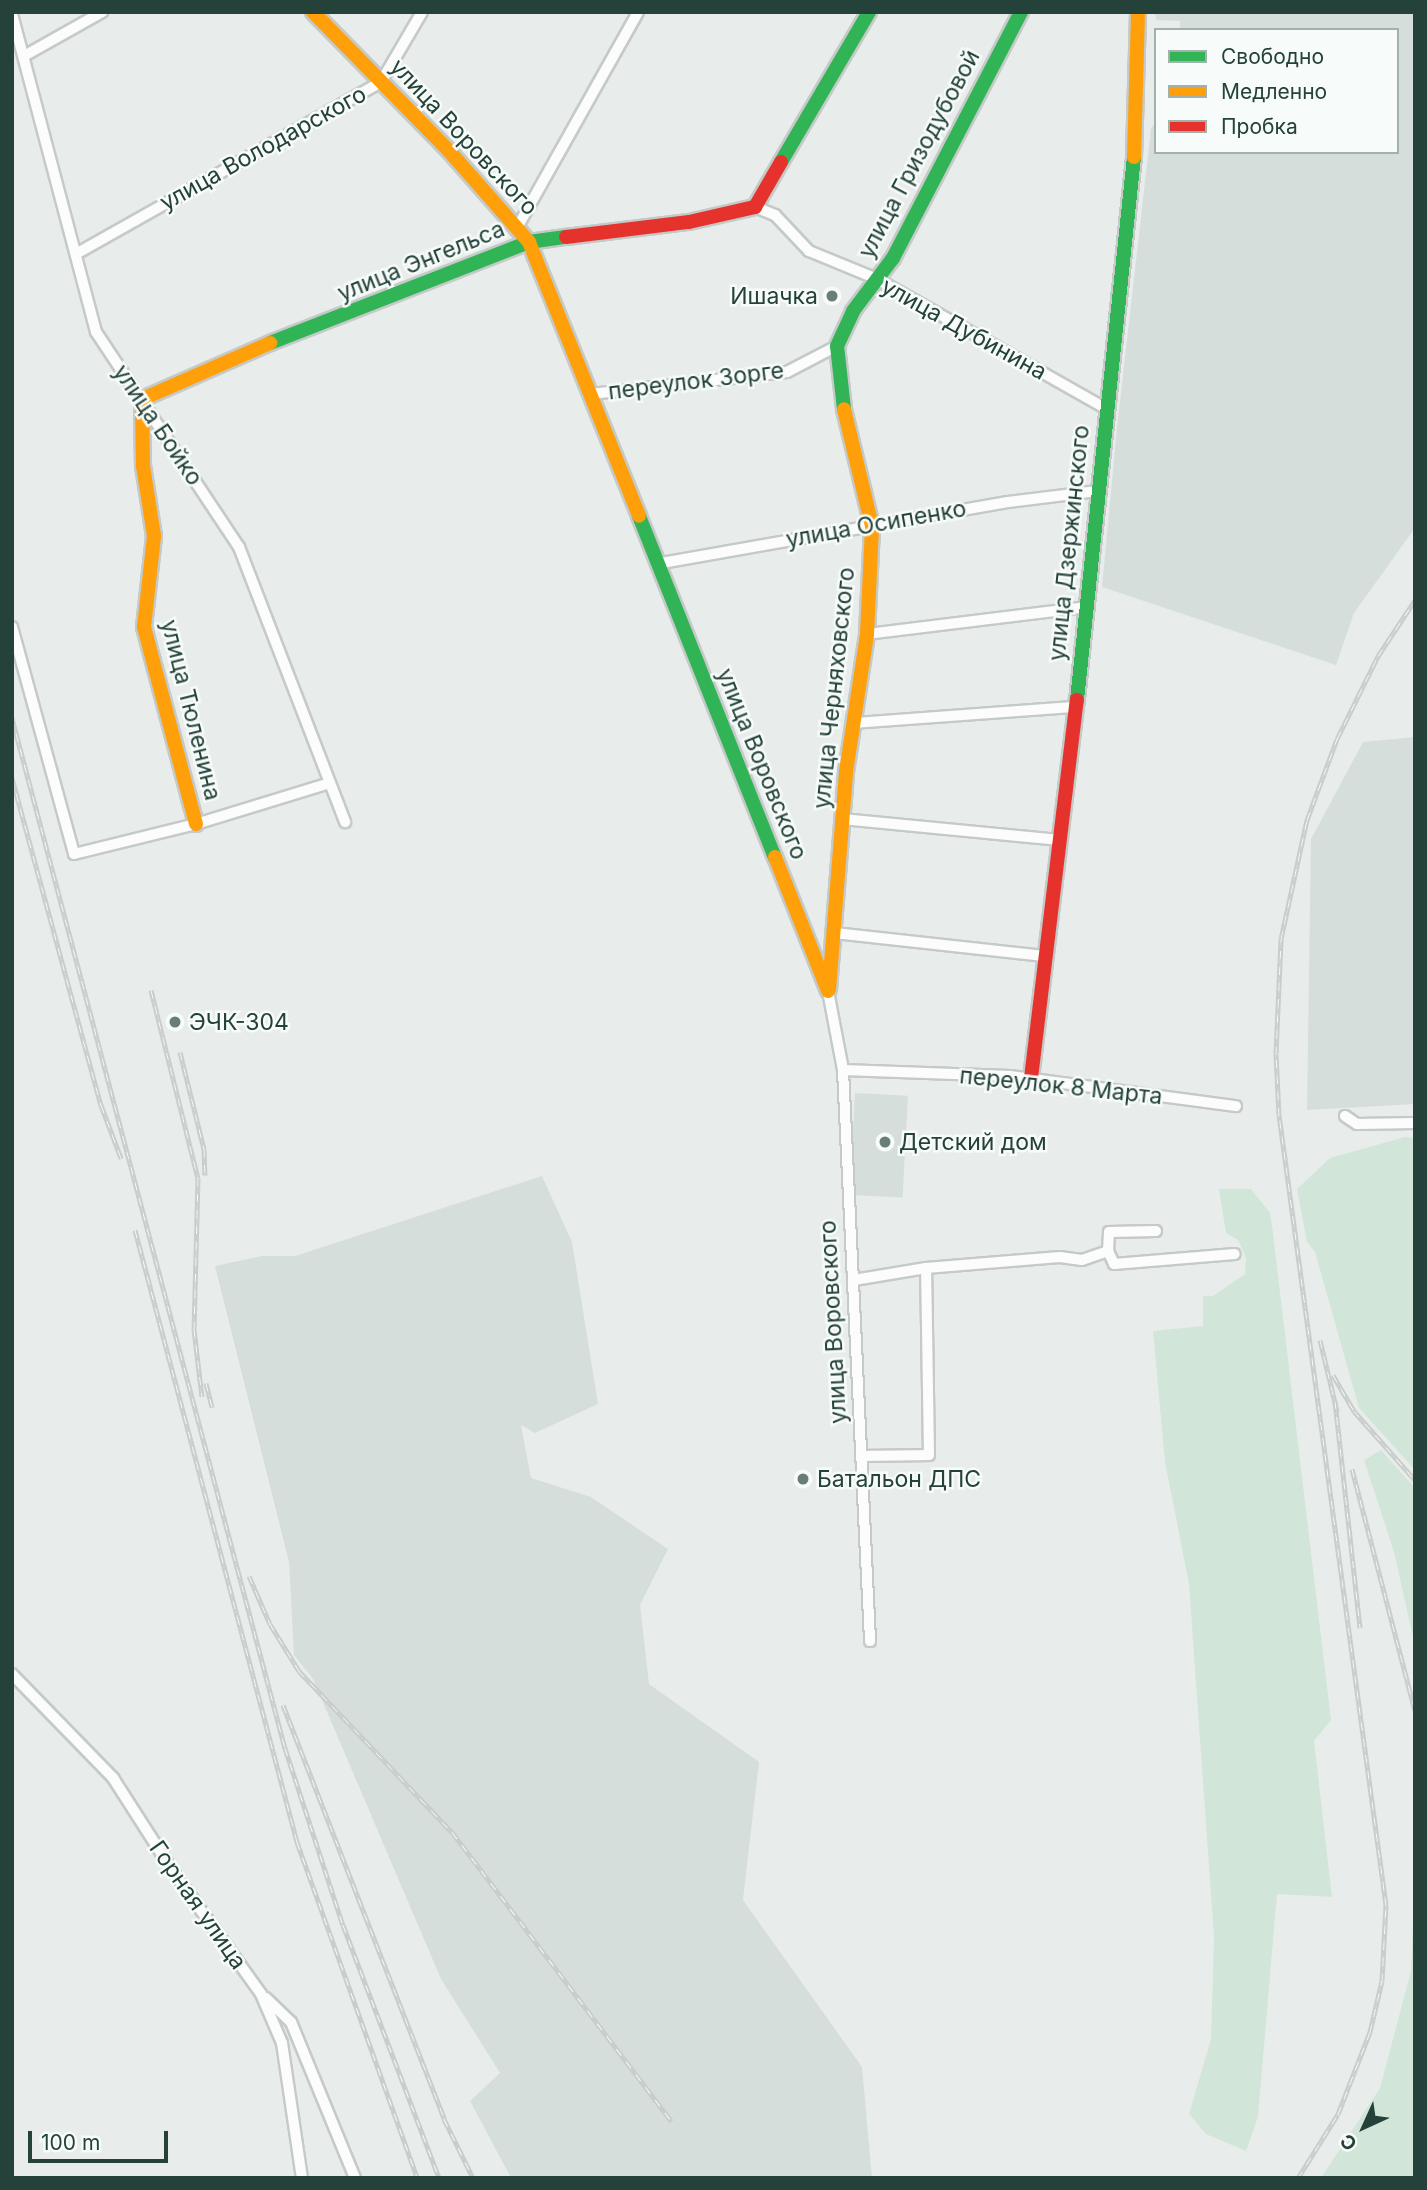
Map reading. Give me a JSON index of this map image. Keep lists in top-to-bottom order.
{
  "streets": {
    "street": [
      "улица Воровского",
      "улица Володарского",
      "улица Гризодубовой",
      "улица Энгельса",
      "улица Дубинина",
      "переулок Зорге",
      "улица Бойко",
      "улица Осипенко",
      "улица Дзержинского",
      "улица Черняховского",
      "улица Тюленина",
      "переулок 8 Марта",
      "Горная улица"
    ]
  },
  "crossings": [
    ["улица Воровского", "улица Володарского"],
    ["улица Воровского", "улица Энгельса"],
    ["улица Воровского", "переулок Зорге"],
    ["улица Воровского", "улица Осипенко"],
    ["улица Воровского", "улица Черняховского"],
    ["улица Воровского", "переулок 8 Марта"],
    ["улица Володарского", "улица Бойко"],
    ["улица Гризодубовой", "улица Дубинина"],
    ["улица Гризодубовой", "улица Черняховского"],
    ["улица Энгельса", "улица Дубинина"],
    ["улица Энгельса", "улица Бойко"],
    ["улица Энгельса", "улица Тюленина"],
    ["улица Дубинина", "улица Дзержинского"],
    ["улица Дубинина", "улица Черняховского"],
    ["переулок Зорге", "улица Черняховского"],
    ["улица Бойко", "улица Тюленина"],
    ["улица Осипенко", "улица Дзержинского"],
    ["улица Осипенко", "улица Черняховского"],
    ["улица Дзержинского", "переулок 8 Марта"]
  ],
  "places": [
    "Ишачка",
    "ЭЧК-304",
    "Детский дом",
    "Батальон ДПС"
  ],
  "legend": ["Свободно", "Медленно", "Пробка"],
  "scale_bar": "100 m",
  "north": "bottom left"
}
